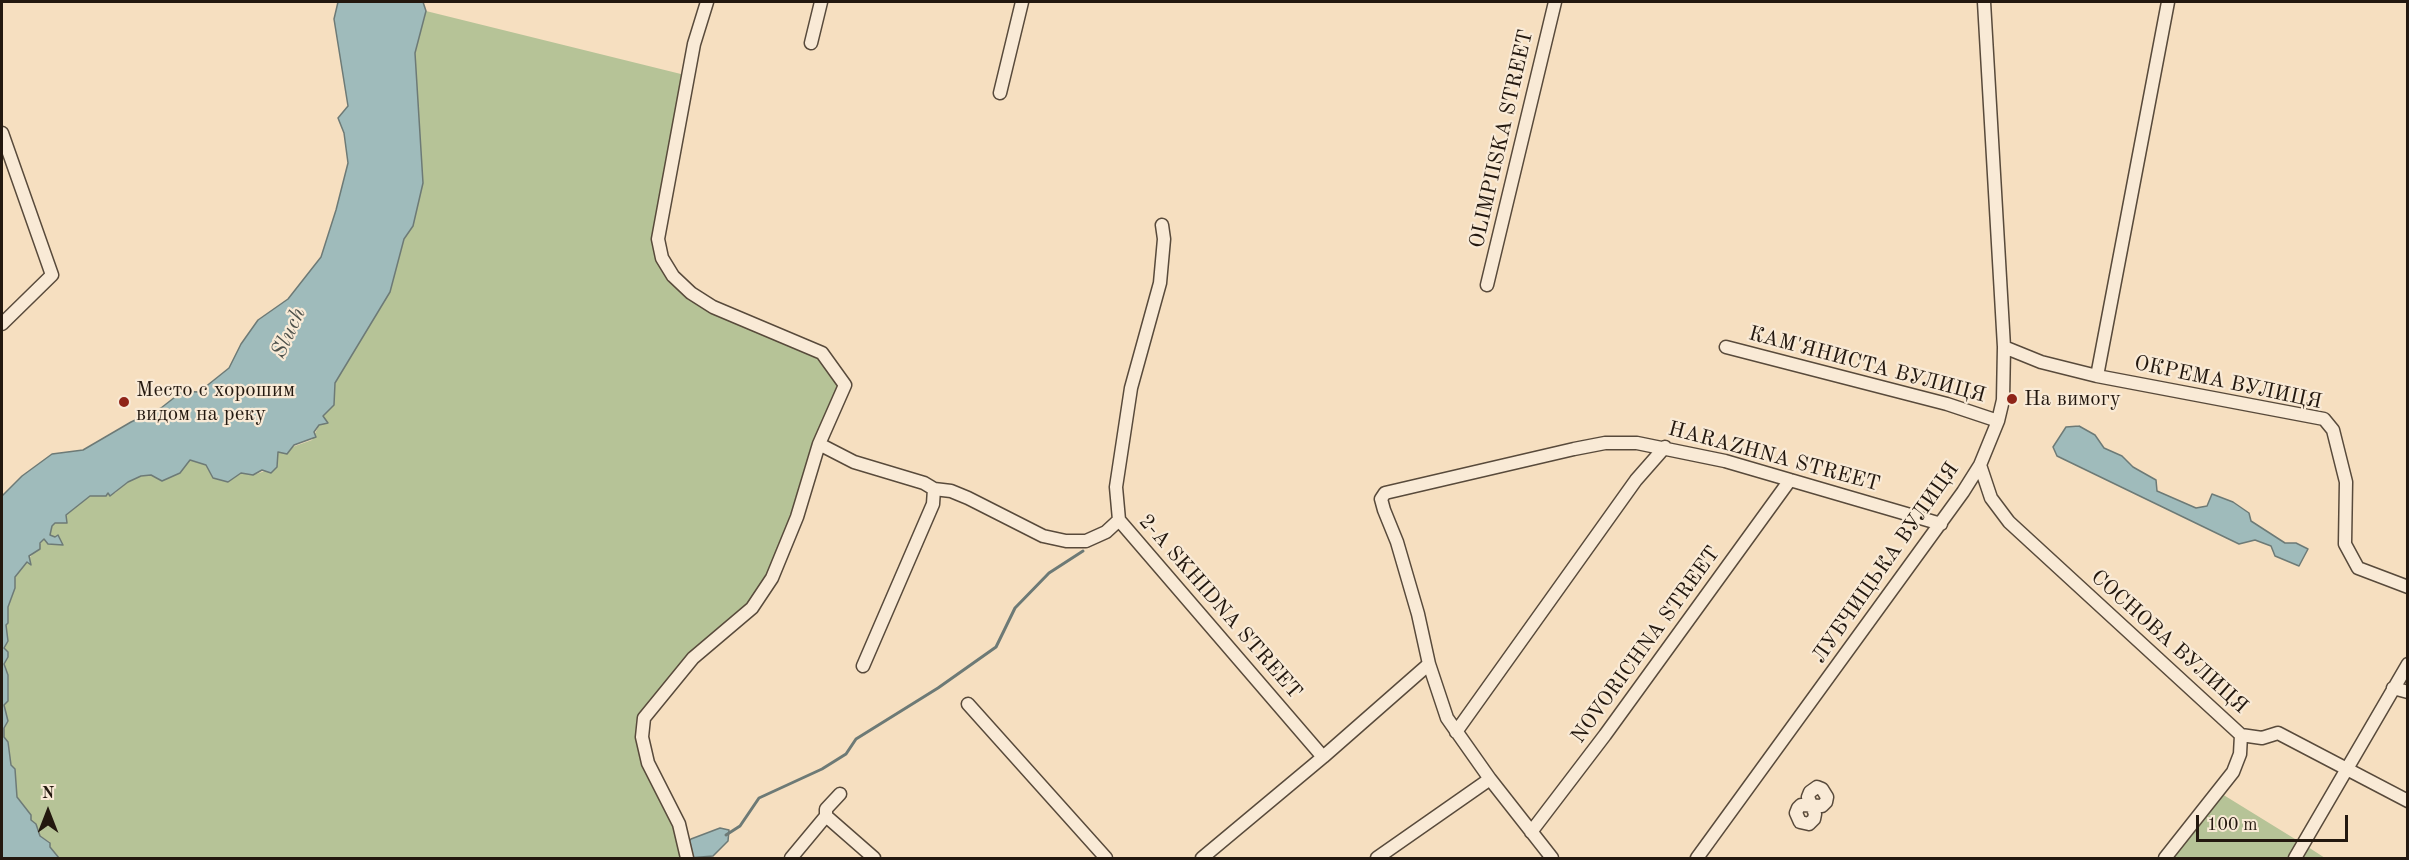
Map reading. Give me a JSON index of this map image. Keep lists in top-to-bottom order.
{
  "streets": {
    "street": [
      "OLIMPIISKA STREET",
      "КАМ'ЯНИСТА ВУЛИЦЯ",
      "ОКРЕМА ВУЛИЦЯ",
      "HARAZHNA STREET",
      "ЛУБЧИЦЬКА ВУЛИЦЯ",
      "2-A SKHIDNA STREET",
      "СОСНОВА ВУЛИЦЯ",
      "NOVORICHNA STREET"
    ]
  },
  "crossings": [
    ["КАМ'ЯНИСТА ВУЛИЦЯ", "ЛУБЧИЦЬКА ВУЛИЦЯ"],
    ["ОКРЕМА ВУЛИЦЯ", "ЛУБЧИЦЬКА ВУЛИЦЯ"],
    ["HARAZHNA STREET", "ЛУБЧИЦЬКА ВУЛИЦЯ"],
    ["HARAZHNA STREET", "NOVORICHNA STREET"],
    ["ЛУБЧИЦЬКА ВУЛИЦЯ", "СОСНОВА ВУЛИЦЯ"]
  ],
  "water": ["Sluch"],
  "places": ["На вимогу", "Место с хорошим видом на реку"],
  "scale_bar": "100 m",
  "north": "top"
}
